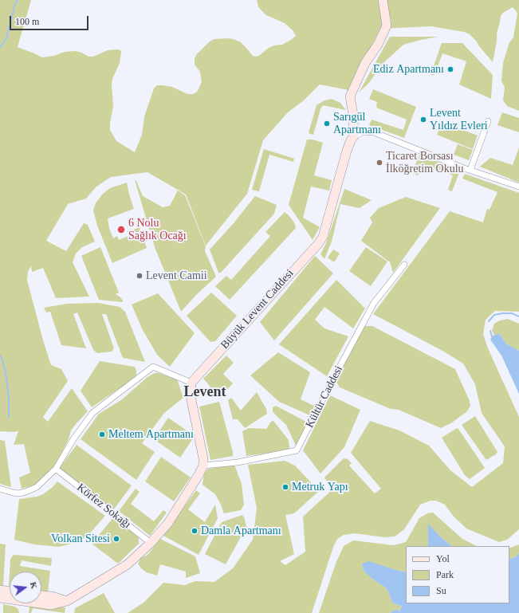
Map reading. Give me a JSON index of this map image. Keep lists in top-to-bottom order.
{
  "streets": {
    "street": ["Büyük Levent Caddesi", "Kültür Caddesi", "Körfez Sokağı"]
  },
  "districts": ["Levent"],
  "places": [
    "Ediz Apartmanı",
    "Levent Yıldız Evleri",
    "Sarıgül Apartmanı",
    "Ticaret Borsası İlköğretim Okulu",
    "6 Nolu Sağlık Ocağı",
    "Levent Camii",
    "Meltem Apartmanı",
    "Metruk Yapı",
    "Damla Apartmanı",
    "Volkan Sitesi"
  ],
  "legend": ["Yol", "Park", "Su"],
  "scale_bar": "100 m",
  "north": "right"
}
